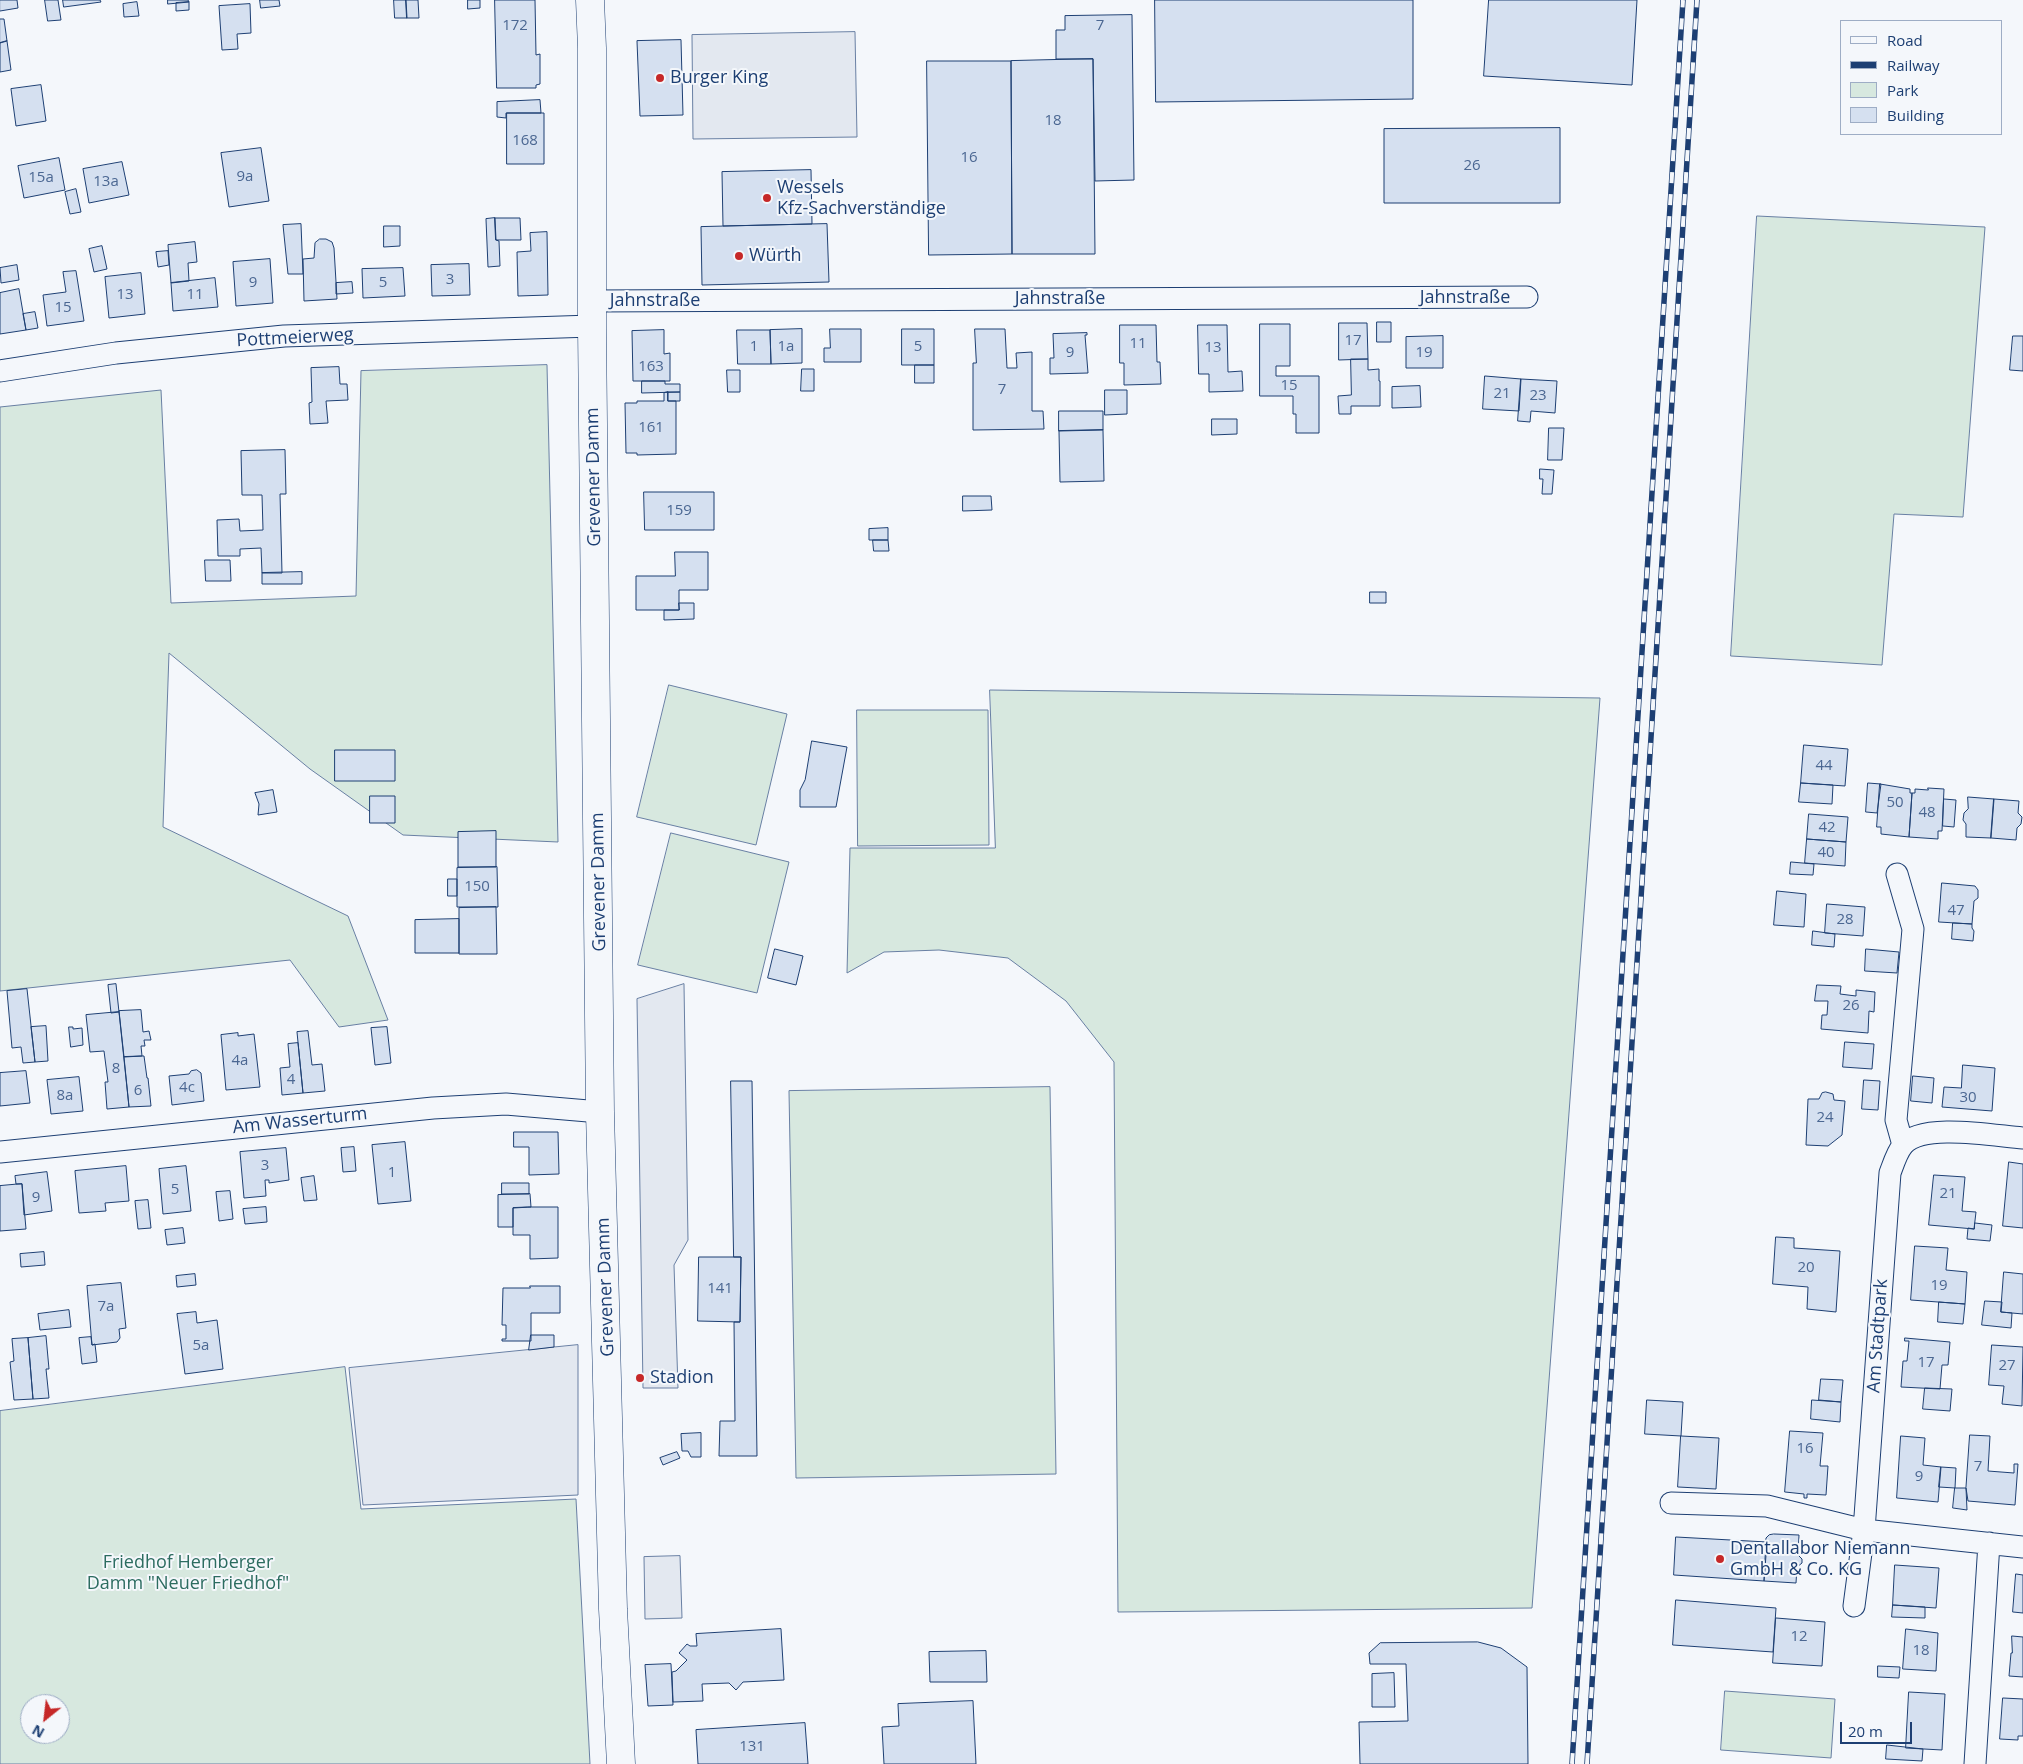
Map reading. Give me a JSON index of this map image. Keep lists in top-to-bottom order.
{
  "streets": {
    "main road": ["Grevener Damm"],
    "street": [
      "Jahnstraße",
      "Pottmeierweg",
      "Am Wasserturm",
      "Am Stadtpark"
    ]
  },
  "crossings": [
    ["Jahnstraße", "Pottmeierweg"],
    ["Jahnstraße", "Grevener Damm"],
    ["Pottmeierweg", "Grevener Damm"],
    ["Grevener Damm", "Am Wasserturm"]
  ],
  "parks": ["Friedhof Hemberger Damm \"Neuer Friedhof\""],
  "places": [
    "Burger King",
    "Wessels Kfz-Sachverständige",
    "Würth",
    "Stadion",
    "Dentallabor Niemann GmbH & Co. KG"
  ],
  "house_numbers": [
    "172",
    "7",
    "18",
    "168",
    "16",
    "26",
    "9a",
    "15a",
    "13a",
    "3",
    "9",
    "5",
    "13",
    "11",
    "15",
    "17",
    "11",
    "1",
    "1a",
    "5",
    "13",
    "9",
    "19",
    "163",
    "15",
    "7",
    "21",
    "23",
    "161",
    "159",
    "44",
    "50",
    "48",
    "42",
    "40",
    "150",
    "47",
    "28",
    "26",
    "4a",
    "8",
    "4",
    "4c",
    "6",
    "8a",
    "30",
    "24",
    "3",
    "1",
    "5",
    "21",
    "9",
    "20",
    "19",
    "141",
    "7a",
    "5a",
    "17",
    "27",
    "16",
    "7",
    "9",
    "12",
    "18",
    "131"
  ],
  "legend": [
    "Road",
    "Railway",
    "Park",
    "Building"
  ],
  "scale_bar": "20 m",
  "north": "bottom left"
}
